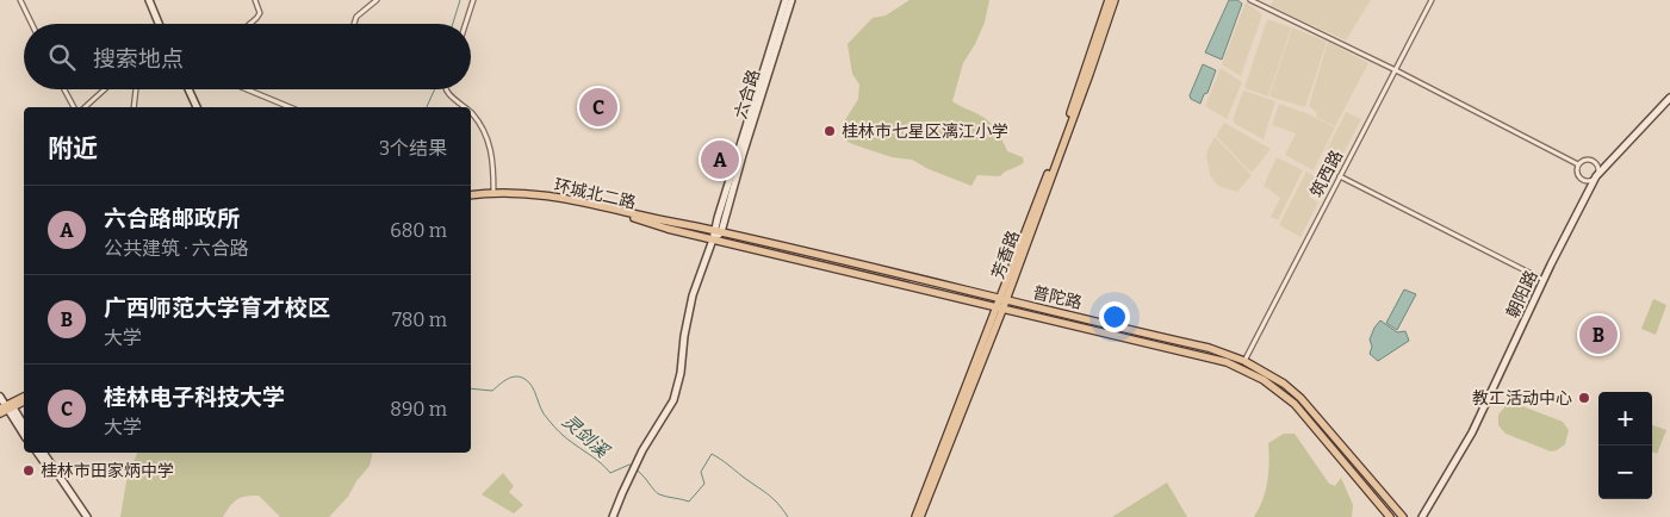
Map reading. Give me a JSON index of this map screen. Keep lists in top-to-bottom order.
{
  "streets": {
    "main road": ["环城北二路", "芳香路", "普陀路"],
    "street": ["六合路", "筑西路", "朝阳路"]
  },
  "crossings": [
    ["六合路", "环城北二路"],
    ["六合路", "普陀路"],
    ["筑西路", "普陀路"],
    ["环城北二路", "普陀路"],
    ["芳香路", "普陀路"]
  ],
  "water": ["灵剑溪"],
  "places": ["桂林市七星区漓江小学", "教工活动中心", "桂林市田家炳中学"],
  "page": {
    "search": "搜索地点",
    "pins": ["C", "A", "B"],
    "heading": ["附近", "3个结果"],
    "list": [
      {
        "mark": "A",
        "name": "六合路邮政所",
        "note": "公共建筑 · 六合路",
        "value": "680 m"
      },
      {
        "mark": "B",
        "name": "广西师范大学育才校区",
        "note": "大学",
        "value": "780 m"
      },
      {
        "mark": "C",
        "name": "桂林电子科技大学",
        "note": "大学",
        "value": "890 m"
      }
    ],
    "map_buttons": ["+", "−"]
  }
}
